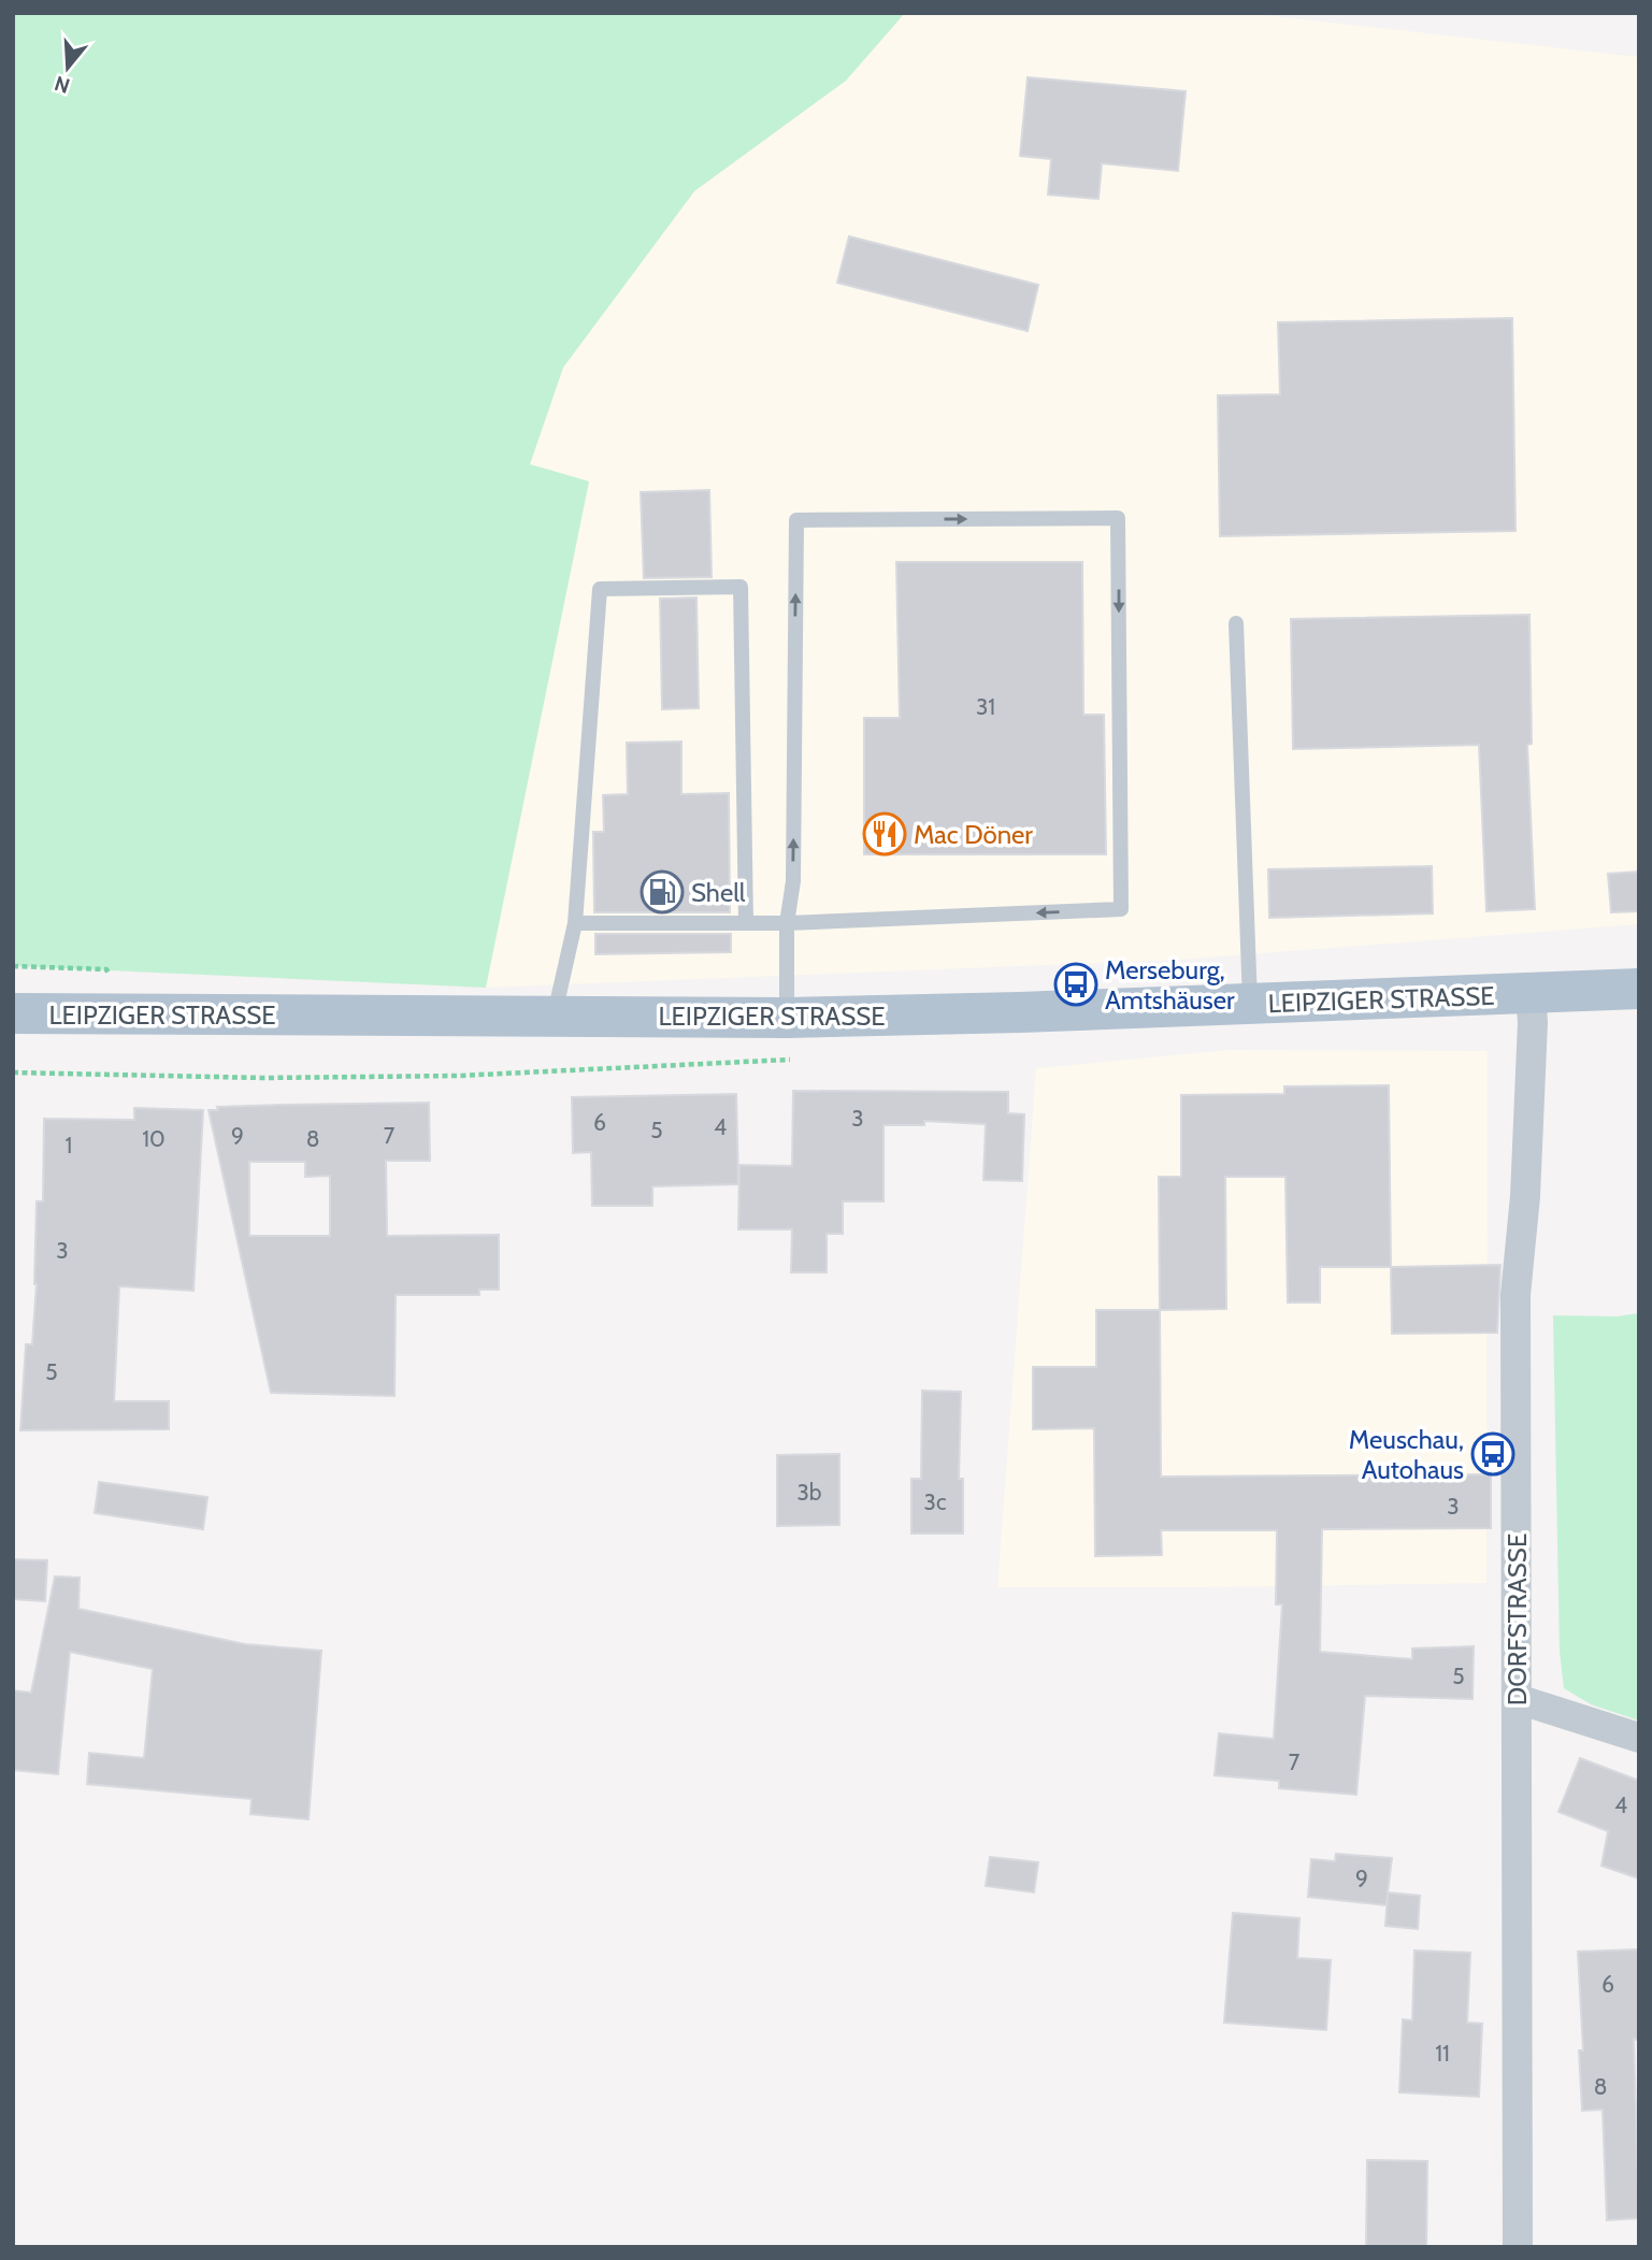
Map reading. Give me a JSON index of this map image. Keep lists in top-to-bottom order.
{
  "streets": {
    "main road": ["LEIPZIGER STRASSE"],
    "street": ["DORFSTRASSE"]
  },
  "crossings": [
    ["LEIPZIGER STRASSE", "DORFSTRASSE"]
  ],
  "places": {
    "restaurant": ["Mac Döner"],
    "fuel station": ["Shell"],
    "bus stop": ["Merseburg, Amtshäuser", "Meuschau, Autohaus"]
  },
  "house_numbers": [
    "31",
    "3",
    "6",
    "4",
    "5",
    "9",
    "7",
    "10",
    "8",
    "1",
    "3",
    "5",
    "3b",
    "3c",
    "3",
    "5",
    "7",
    "4",
    "9",
    "6",
    "11",
    "8"
  ],
  "north": "bottom"
}
